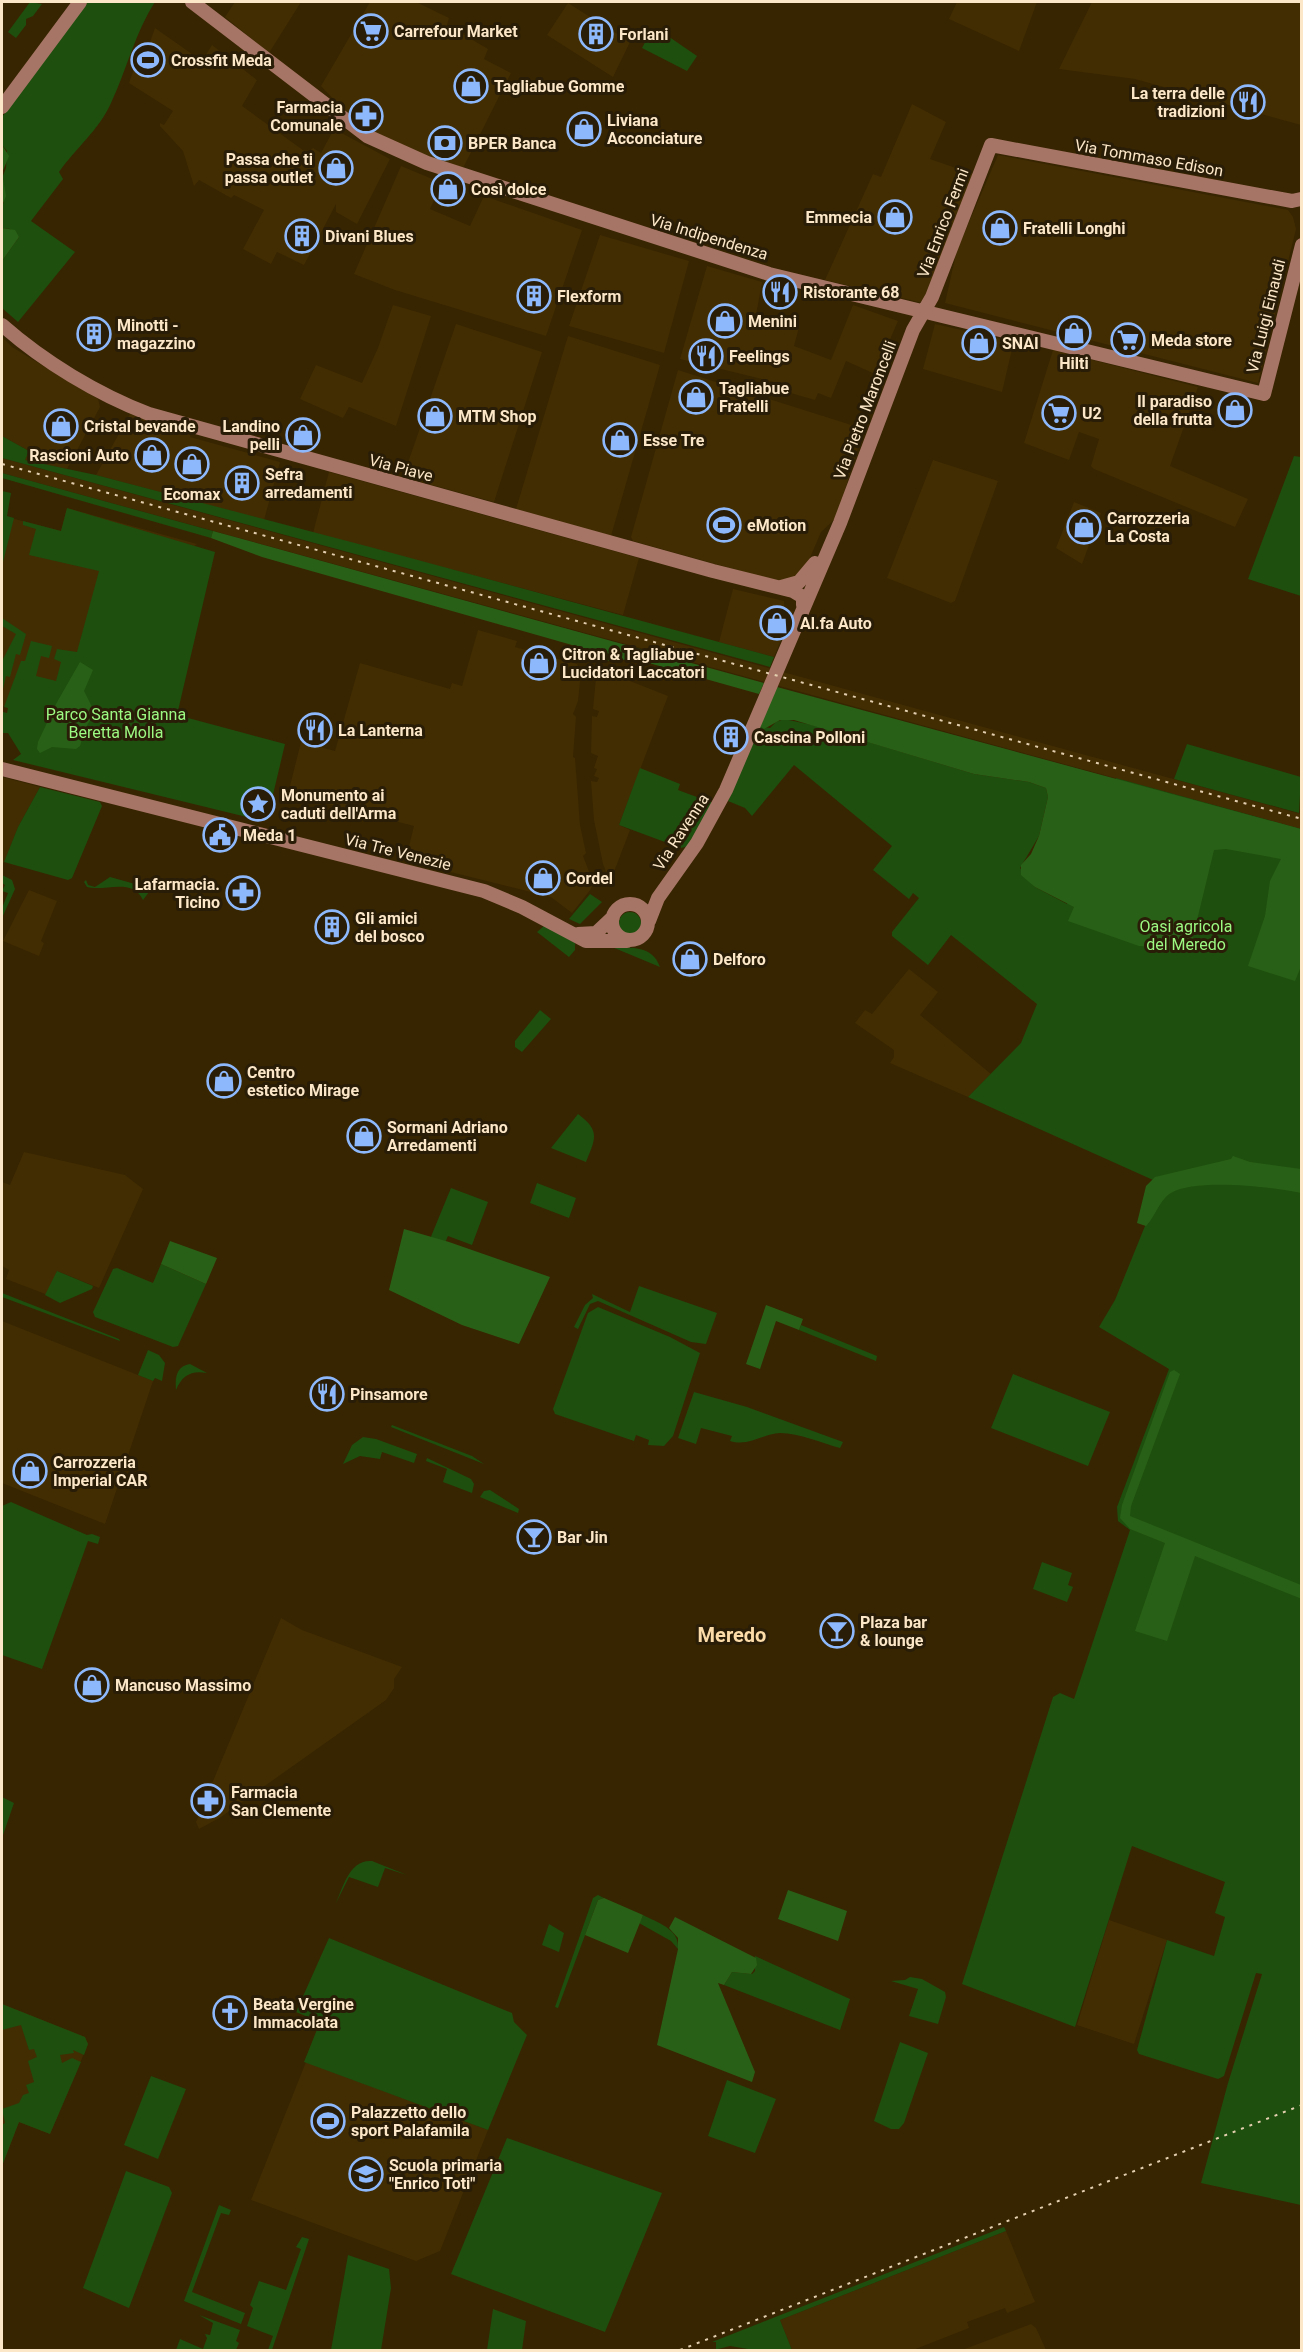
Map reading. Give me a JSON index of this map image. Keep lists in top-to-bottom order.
{
  "streets": {
    "street": [
      "Via Tommaso Edison",
      "Via Enrico Fermi",
      "Via Indipendenza",
      "Via Luigi Einaudi",
      "Via Pietro Maroncelli",
      "Via Piave",
      "Via Ravenna",
      "Via Tre Venezie"
    ]
  },
  "crossings": [
    ["Via Tommaso Edison", "Via Enrico Fermi"],
    ["Via Enrico Fermi", "Via Indipendenza"],
    ["Via Enrico Fermi", "Via Pietro Maroncelli"],
    ["Via Indipendenza", "Via Luigi Einaudi"],
    ["Via Indipendenza", "Via Pietro Maroncelli"],
    ["Via Pietro Maroncelli", "Via Piave"],
    ["Via Pietro Maroncelli", "Via Ravenna"],
    ["Via Ravenna", "Via Tre Venezie"]
  ],
  "districts": ["Meredo"],
  "parks": ["Parco Santa Gianna Beretta Molla", "Oasi agricola del Meredo"],
  "places": {
    "supermarket": ["Carrefour Market", "Meda store", "U2"],
    "building": [
      "Forlani",
      "Divani Blues",
      "Flexform",
      "Minotti - magazzino",
      "Sefra arredamenti",
      "Cascina Polloni",
      "Gli amici del bosco"
    ],
    "sports": ["Crossfit Meda", "eMotion", "Palazzetto dello sport Palafamila"],
    "shop": [
      "Tagliabue Gomme",
      "Liviana Acconciature",
      "Passa che ti passa outlet",
      "Così dolce",
      "Emmecia",
      "Fratelli Longhi",
      "Menini",
      "Hilti",
      "SNAI",
      "Tagliabue Fratelli",
      "Il paradiso della frutta",
      "MTM Shop",
      "Cristal bevande",
      "Landino pelli",
      "Esse Tre",
      "Rascioni Auto",
      "Ecomax",
      "Carrozzeria La Costa",
      "Al.fa Auto",
      "Citron & Tagliabue Lucidatori Laccatori",
      "Cordel",
      "Delforo",
      "Centro estetico Mirage",
      "Sormani Adriano Arredamenti",
      "Carrozzeria Imperial CAR",
      "Mancuso Massimo"
    ],
    "restaurant": [
      "La terra delle tradizioni",
      "Ristorante 68",
      "Feelings",
      "La Lanterna",
      "Pinsamore"
    ],
    "pharmacy": ["Farmacia Comunale", "Lafarmacia. Ticino", "Farmacia San Clemente"],
    "bank": ["BPER Banca"],
    "place": ["Monumento ai caduti dell'Arma"],
    "public building": ["Meda 1"],
    "bar": ["Bar Jin", "Plaza bar & lounge"],
    "church": ["Beata Vergine Immacolata"],
    "school or university": ["Scuola primaria \"Enrico Toti\""]
  }
}
